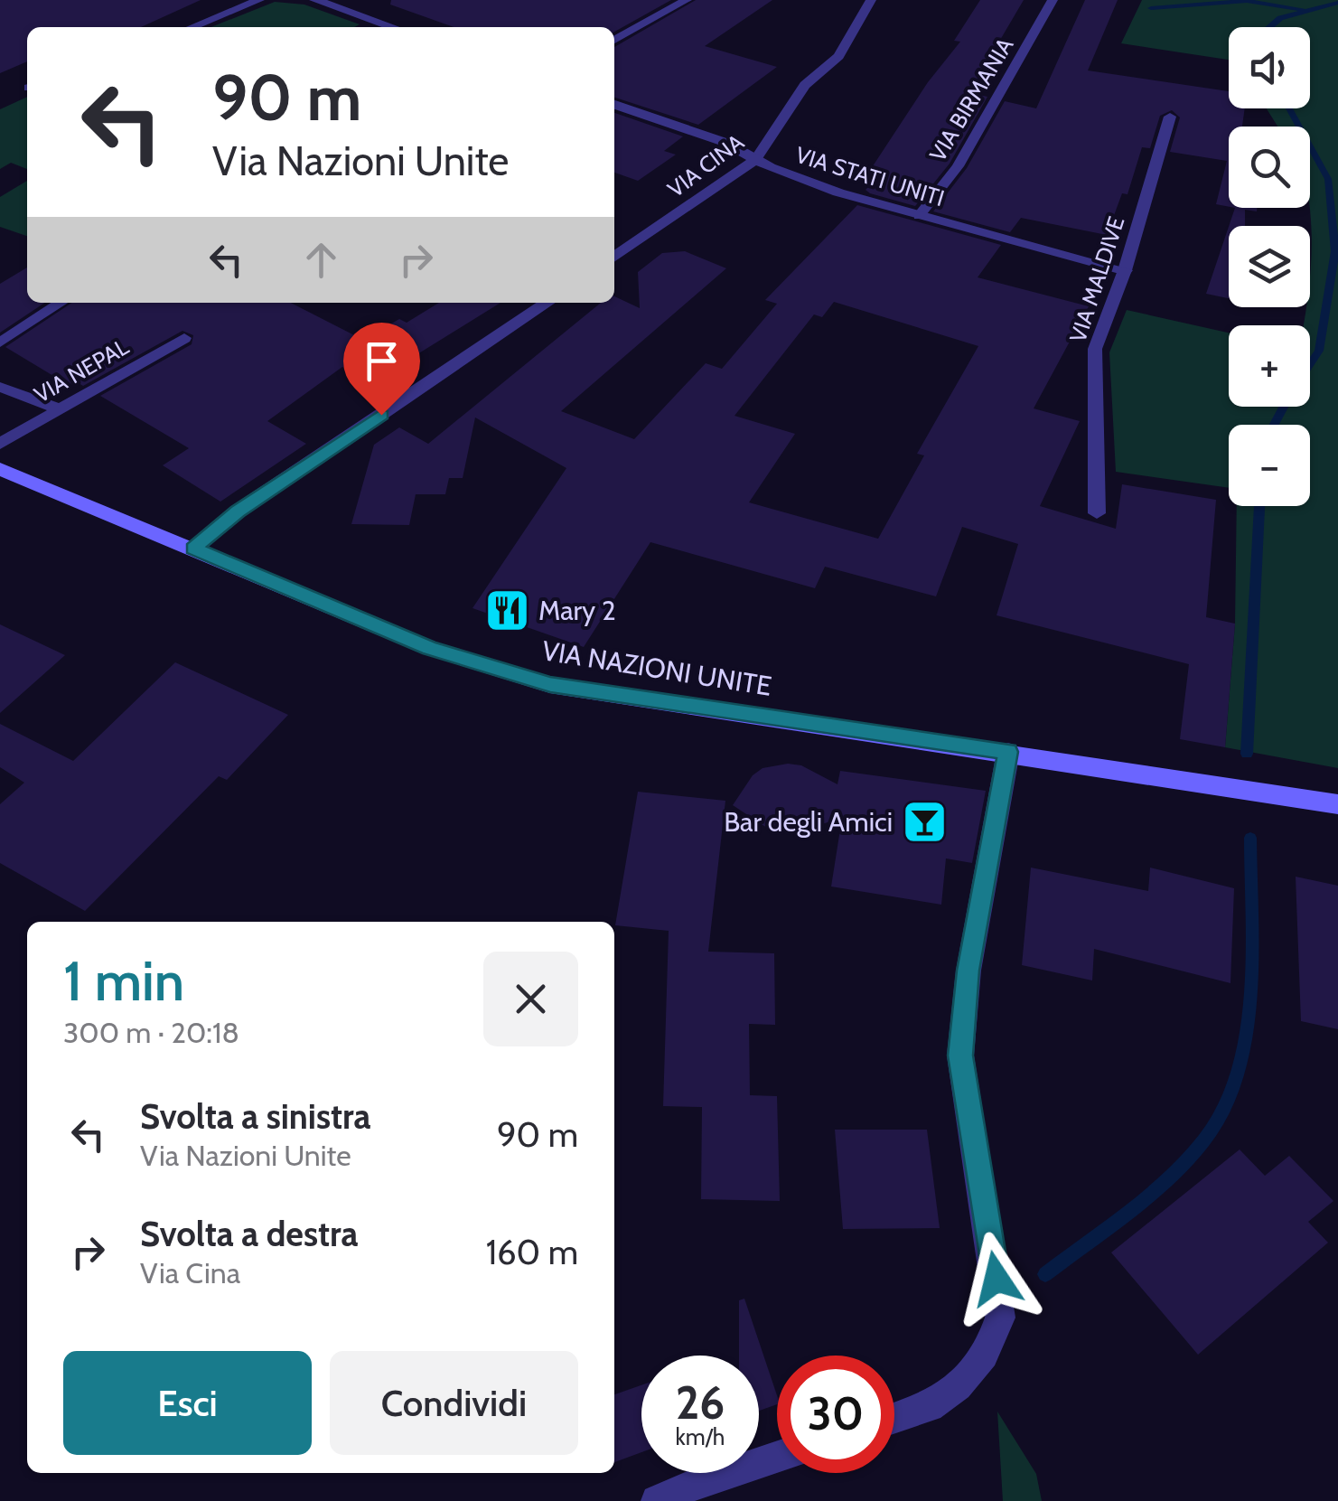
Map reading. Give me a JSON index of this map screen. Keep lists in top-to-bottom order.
{
  "streets": {
    "street": ["VIA CINA", "VIA STATI UNITI", "VIA NAZIONI UNITE"],
    "lane": ["VIA BIRMANIA", "VIA MALDIVE", "VIA NEPAL"]
  },
  "crossings": [
    ["VIA BIRMANIA", "VIA STATI UNITI"],
    ["VIA CINA", "VIA STATI UNITI"],
    ["VIA STATI UNITI", "VIA MALDIVE"]
  ],
  "places": {
    "restaurant": ["Mary 2"],
    "bar": ["Bar degli Amici"]
  },
  "page": {
    "map_buttons": ["+", "−"],
    "turn": ["90 m", "Via Nazioni Unite"],
    "heading": ["1 min", "300 m · 20:18"],
    "list": [
      {
        "name": "Svolta a sinistra",
        "note": "Via Nazioni Unite",
        "value": "90 m"
      },
      {
        "name": "Svolta a destra",
        "note": "Via Cina",
        "value": "160 m"
      }
    ],
    "buttons": ["Esci", "Condividi"],
    "speed": "26 km/h",
    "limit": "30"
  }
}
